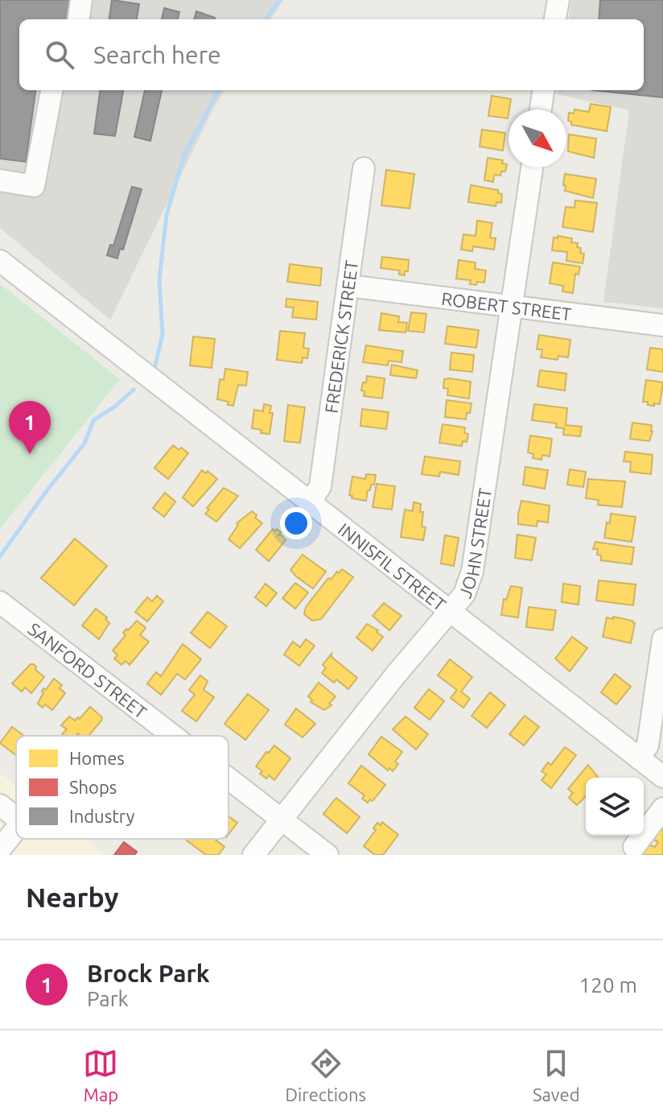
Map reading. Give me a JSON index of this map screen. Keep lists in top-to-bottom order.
{
  "streets": {
    "street": [
      "ROBERT STREET",
      "FREDERICK STREET",
      "JOHN STREET",
      "INNISFIL STREET",
      "SANFORD STREET"
    ]
  },
  "crossings": [
    ["ROBERT STREET", "FREDERICK STREET"],
    ["ROBERT STREET", "JOHN STREET"],
    ["FREDERICK STREET", "INNISFIL STREET"],
    ["JOHN STREET", "INNISFIL STREET"],
    ["JOHN STREET", "SANFORD STREET"]
  ],
  "legend": ["Homes", "Shops", "Industry"],
  "north": "bottom right",
  "page": {
    "search": "Search here",
    "pins": "1",
    "heading": "Nearby",
    "list": [
      {
        "mark": "1",
        "name": "Brock Park",
        "note": "Park",
        "value": "120 m"
      }
    ],
    "nav": ["Map", "Directions", "Saved"]
  }
}
